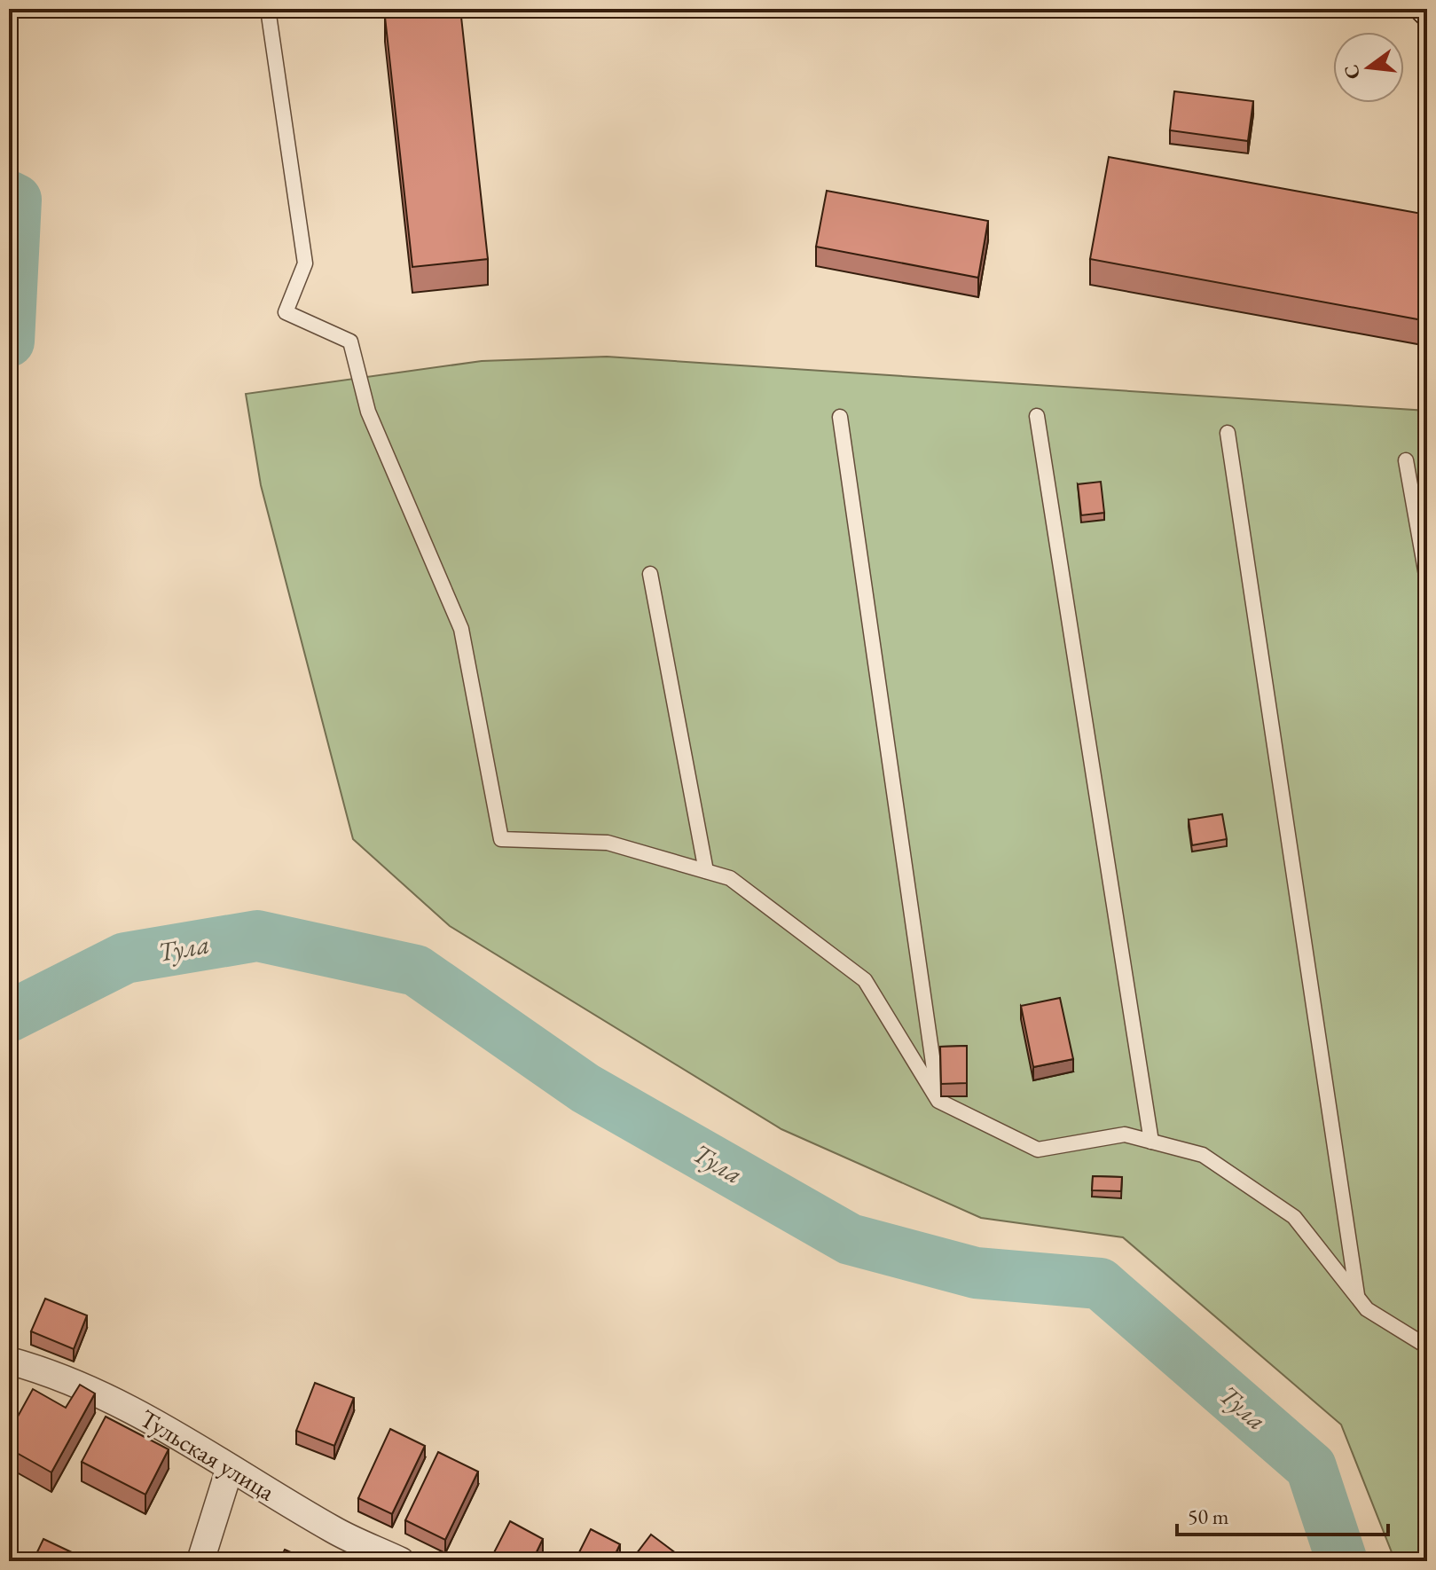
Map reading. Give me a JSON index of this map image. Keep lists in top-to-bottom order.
{
  "streets": {
    "street": ["Тульская улица"]
  },
  "water": ["Тула"],
  "scale_bar": "50 m",
  "north": "left"
}
